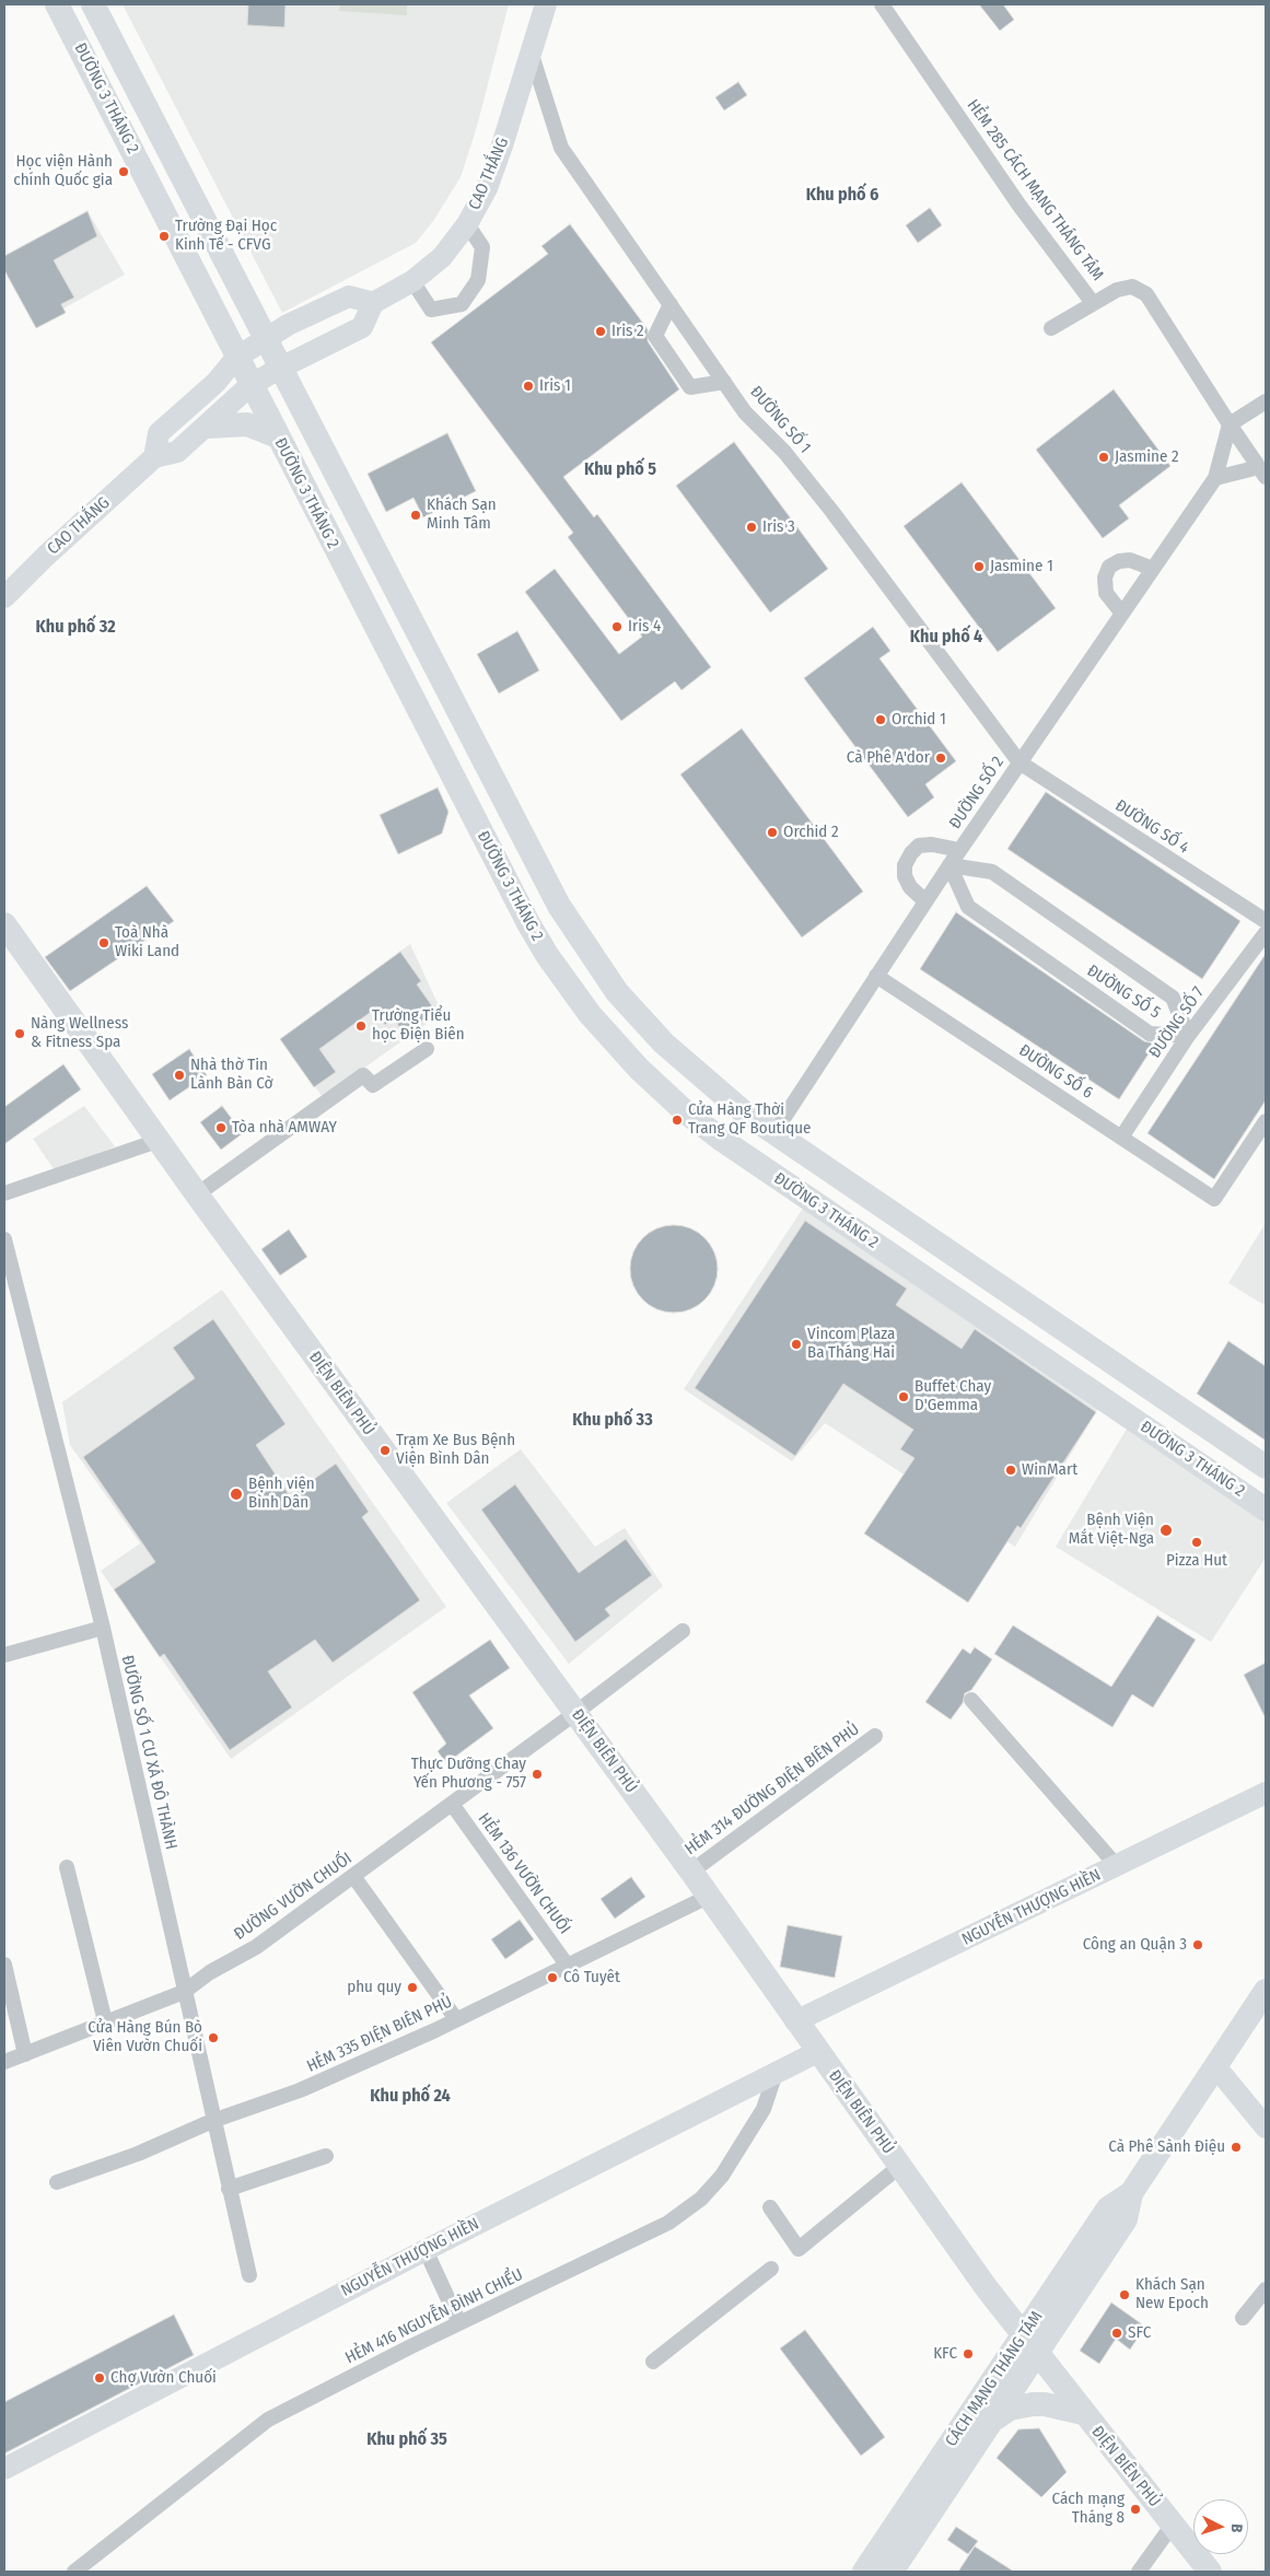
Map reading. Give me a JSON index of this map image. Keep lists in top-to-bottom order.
{
  "streets": {
    "main road": ["ĐƯỜNG 3 THÁNG 2", "ĐIỆN BIÊN PHỦ", "CÁCH MẠNG THÁNG TÁM"],
    "street": [
      "CAO THẮNG",
      "HẺM 285 CÁCH MẠNG THÁNG TÁM",
      "ĐƯỜNG SỐ 1",
      "ĐƯỜNG SỐ 2",
      "ĐƯỜNG SỐ 4",
      "ĐƯỜNG SỐ 5",
      "ĐƯỜNG SỐ 7",
      "ĐƯỜNG SỐ 6",
      "ÐƯỜNG SỐ 1 CƯ XÁ ĐÔ THÀNH",
      "HẺM 314 ĐƯỜNG ĐIỆN BIÊN PHỦ",
      "HẺM 136 VƯỜN CHUỐI",
      "ĐƯỜNG VƯỜN CHUỐI",
      "NGUYỄN THƯỢNG HIỀN",
      "HẺM 335 ĐIỆN BIÊN PHỦ",
      "HẺM 416 NGUYỄN ÐÌNH CHIỂU"
    ]
  },
  "crossings": [
    ["ĐƯỜNG 3 THÁNG 2", "CAO THẮNG"],
    ["ĐƯỜNG 3 THÁNG 2", "ĐƯỜNG SỐ 2"],
    ["CAO THẮNG", "ĐƯỜNG SỐ 1"],
    ["HẺM 285 CÁCH MẠNG THÁNG TÁM", "ĐƯỜNG SỐ 2"],
    ["ĐƯỜNG SỐ 1", "ĐƯỜNG SỐ 2"],
    ["ĐƯỜNG SỐ 1", "ĐƯỜNG SỐ 4"],
    ["ĐƯỜNG SỐ 2", "ĐƯỜNG SỐ 4"],
    ["ĐƯỜNG SỐ 2", "ĐƯỜNG SỐ 5"],
    ["ĐƯỜNG SỐ 2", "ĐƯỜNG SỐ 6"],
    ["ĐƯỜNG SỐ 5", "ĐƯỜNG SỐ 7"],
    ["ĐƯỜNG SỐ 7", "ĐƯỜNG SỐ 6"],
    ["ĐIỆN BIÊN PHỦ", "HẺM 314 ĐƯỜNG ĐIỆN BIÊN PHỦ"],
    ["ĐIỆN BIÊN PHỦ", "ĐƯỜNG VƯỜN CHUỐI"],
    ["ĐIỆN BIÊN PHỦ", "NGUYỄN THƯỢNG HIỀN"],
    ["ĐIỆN BIÊN PHỦ", "HẺM 335 ĐIỆN BIÊN PHỦ"],
    ["ĐIỆN BIÊN PHỦ", "CÁCH MẠNG THÁNG TÁM"],
    ["ÐƯỜNG SỐ 1 CƯ XÁ ĐÔ THÀNH", "ĐƯỜNG VƯỜN CHUỐI"],
    ["ÐƯỜNG SỐ 1 CƯ XÁ ĐÔ THÀNH", "HẺM 335 ĐIỆN BIÊN PHỦ"],
    ["HẺM 136 VƯỜN CHUỐI", "ĐƯỜNG VƯỜN CHUỐI"],
    ["HẺM 136 VƯỜN CHUỐI", "HẺM 335 ĐIỆN BIÊN PHỦ"],
    ["NGUYỄN THƯỢNG HIỀN", "HẺM 416 NGUYỄN ÐÌNH CHIỂU"]
  ],
  "districts": [
    "Khu phố 6",
    "Khu phố 5",
    "Khu phố 32",
    "Khu phố 4",
    "Khu phố 33",
    "Khu phố 24",
    "Khu phố 35"
  ],
  "places": [
    "Học viện Hành chính Quốc gia",
    "Trường Đại Học Kinh Tế - CFVG",
    "Iris 2",
    "Iris 1",
    "Jasmine 2",
    "Khách Sạn Minh Tâm",
    "Iris 3",
    "Jasmine 1",
    "Iris 4",
    "Orchid 1",
    "Cà Phê A'dor",
    "Orchid 2",
    "Toà Nhà Wiki Land",
    "Trường Tiểu học Điện Biên",
    "Nàng Wellness & Fitness Spa",
    "Nhà thờ Tin Lành Bàn Cờ",
    "Cửa Hàng Thời Trang QF Boutique",
    "Tòa nhà AMWAY",
    "Vincom Plaza Ba Tháng Hai",
    "Buffet Chay D'Gemma",
    "Trạm Xe Bus Bệnh Viện Bình Dân",
    "WinMart",
    "Bệnh viện Bình Dân",
    "Bệnh Viện Mắt Việt-Nga",
    "Pizza Hut",
    "Thực Dưỡng Chay Yến Phương - 757",
    "Công an Quận 3",
    "Cô Tuyêt",
    "phu quy",
    "Cửa Hàng Bún Bò Viên Vườn Chuối",
    "Cà Phê Sành Điệu",
    "Khách Sạn New Epoch",
    "SFC",
    "KFC",
    "Chợ Vườn Chuối",
    "Cách mạng Tháng 8"
  ],
  "north": "right"
}
